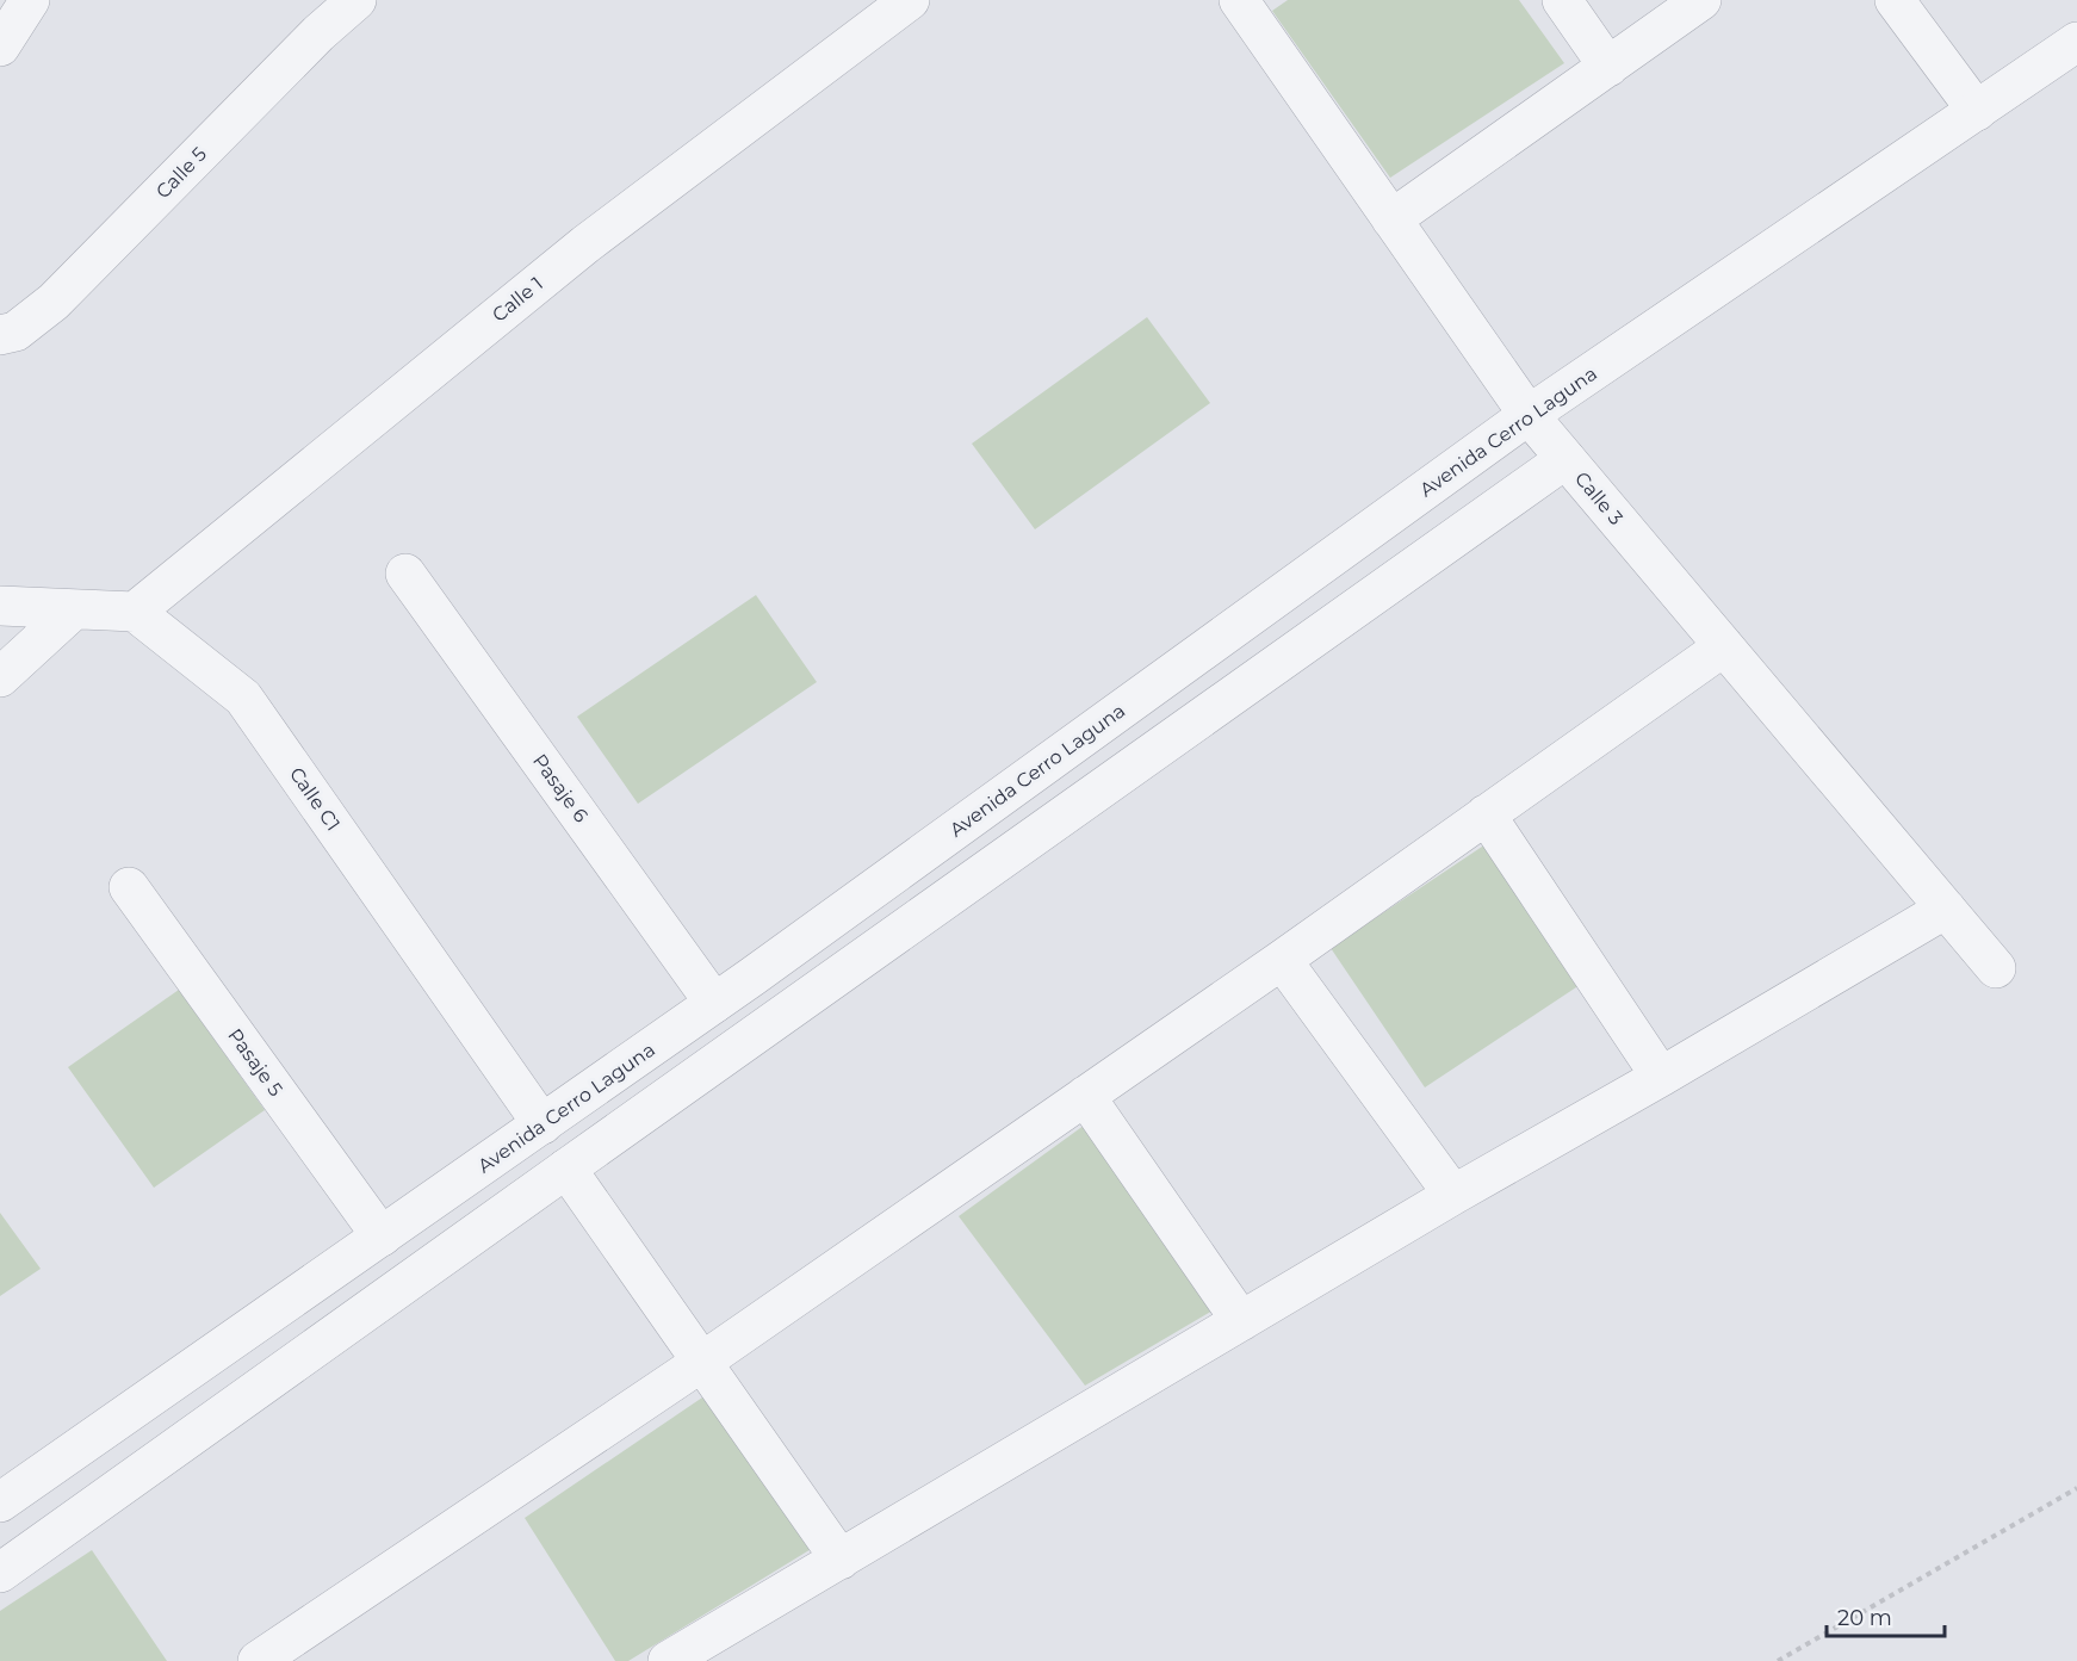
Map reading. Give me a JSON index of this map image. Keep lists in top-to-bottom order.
{
  "streets": {
    "street": [
      "Calle 5",
      "Calle 1",
      "Avenida Cerro Laguna",
      "Calle 3",
      "Pasaje 6",
      "Calle C1",
      "Pasaje 5"
    ]
  },
  "crossings": [
    ["Calle 1", "Calle C1"],
    ["Avenida Cerro Laguna", "Calle 3"],
    ["Avenida Cerro Laguna", "Pasaje 6"],
    ["Avenida Cerro Laguna", "Calle C1"],
    ["Avenida Cerro Laguna", "Pasaje 5"]
  ],
  "scale_bar": "20 m"
}
